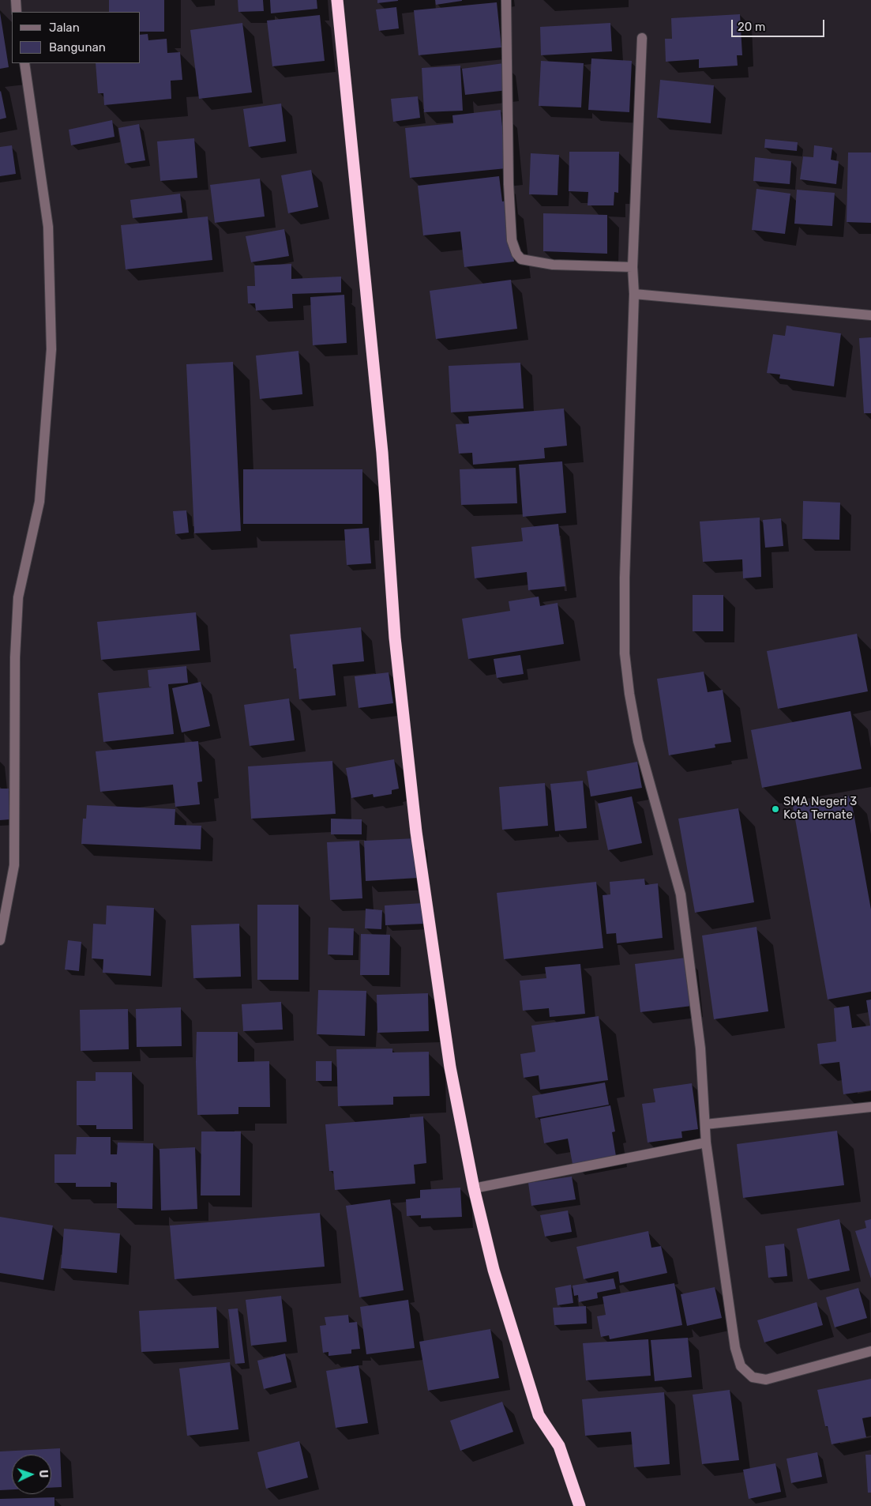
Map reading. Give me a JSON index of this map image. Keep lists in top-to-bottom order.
{
  "places": ["SMA Negeri 3 Kota Ternate"],
  "legend": ["Jalan", "Bangunan"],
  "scale_bar": "20 m",
  "north": "right"
}
